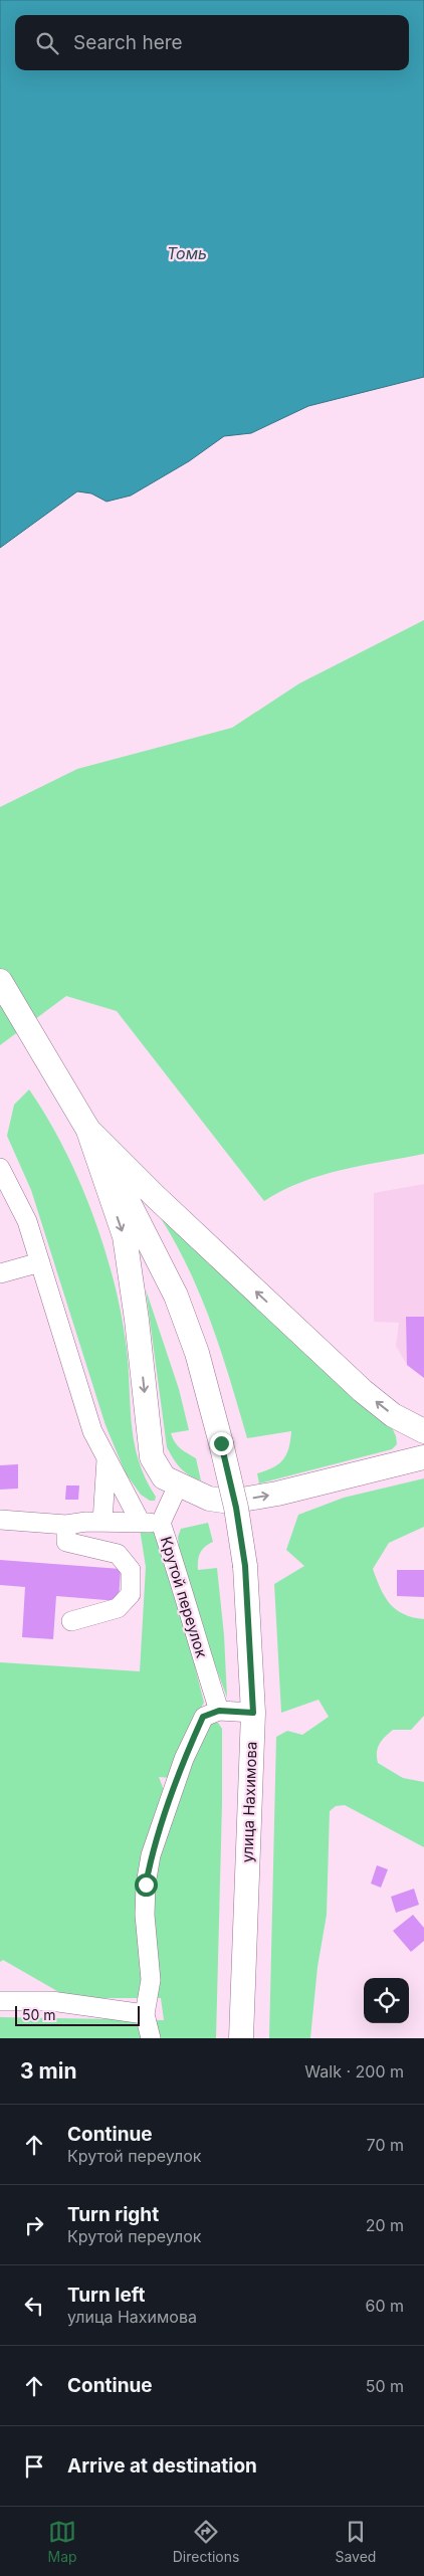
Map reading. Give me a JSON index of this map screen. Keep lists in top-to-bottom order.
{
  "streets": {
    "main road": ["улица Нахимова"],
    "street": ["Крутой переулок"]
  },
  "water": ["Томь"],
  "scale_bar": "50 m",
  "page": {
    "search": "Search here",
    "scale": "50 m",
    "heading": ["3 min", "Walk · 200 m"],
    "list": [
      ["Continue", "Крутой переулок", "70 m"],
      ["Turn right", "Крутой переулок", "20 m"],
      ["Turn left", "улица Нахимова", "60 m"],
      ["Continue", "50 m"],
      "Arrive at destination"
    ],
    "nav": ["Map", "Directions", "Saved"]
  }
}
